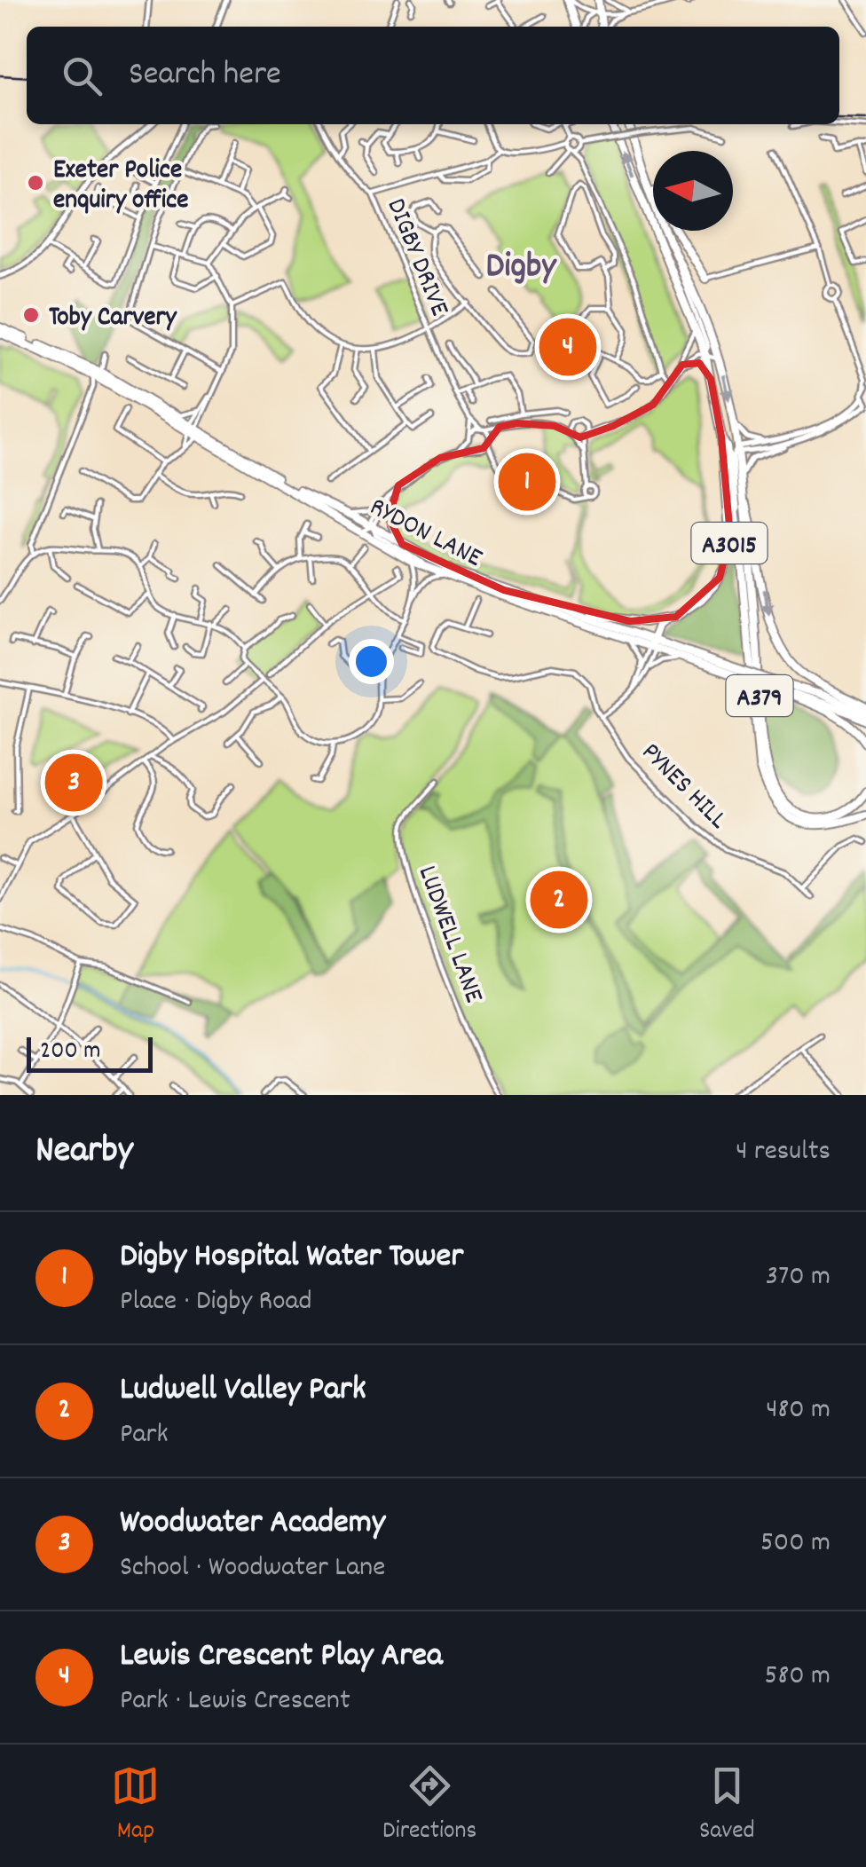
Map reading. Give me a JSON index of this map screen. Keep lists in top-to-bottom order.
{
  "streets": {
    "main road": ["RYDON LANE", "A3015", "A379"],
    "street": ["DIGBY DRIVE", "PYNES HILL", "LUDWELL LANE"]
  },
  "crossings": [
    ["RYDON LANE", "A379"],
    ["A3015", "A379"]
  ],
  "districts": ["Digby"],
  "places": ["Exeter Police enquiry office", "Toby Carvery"],
  "scale_bar": "200 m",
  "north": "left",
  "page": {
    "search": "Search here",
    "pins": [
      "4",
      "1",
      "3",
      "2"
    ],
    "scale": "200 m",
    "heading": ["Nearby", "4 results"],
    "list": [
      {
        "mark": "1",
        "name": "Digby Hospital Water Tower",
        "note": "Place · Digby Road",
        "value": "370 m"
      },
      {
        "mark": "2",
        "name": "Ludwell Valley Park",
        "note": "Park",
        "value": "480 m"
      },
      {
        "mark": "3",
        "name": "Woodwater Academy",
        "note": "School · Woodwater Lane",
        "value": "500 m"
      },
      {
        "mark": "4",
        "name": "Lewis Crescent Play Area",
        "note": "Park · Lewis Crescent",
        "value": "580 m"
      }
    ],
    "nav": ["Map", "Directions", "Saved"]
  }
}
